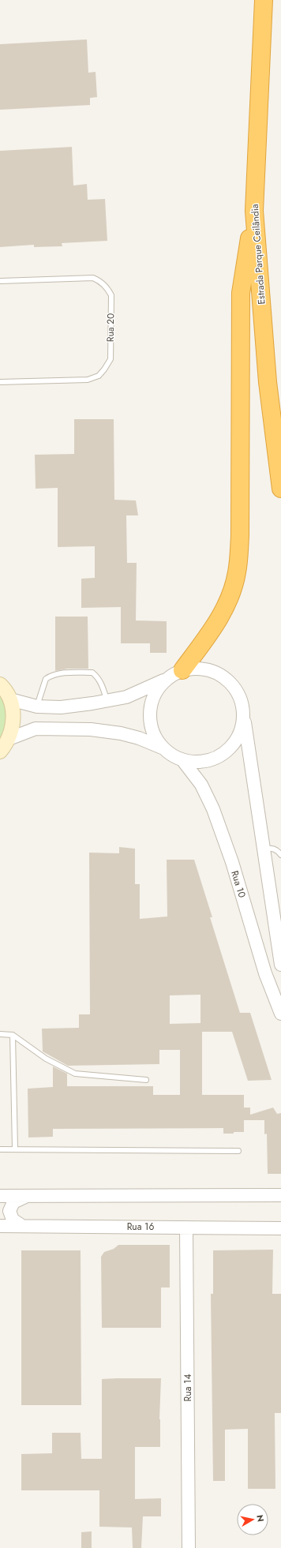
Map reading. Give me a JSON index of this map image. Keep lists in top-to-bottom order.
{
  "streets": {
    "highway": ["Estrada Parque Ceilândia"],
    "street": ["Rua 10", "Rua 16", "Rua 14"],
    "lane": ["Rua 20"]
  },
  "crossings": [
    ["Rua 16", "Rua 14"]
  ],
  "north": "right"
}
